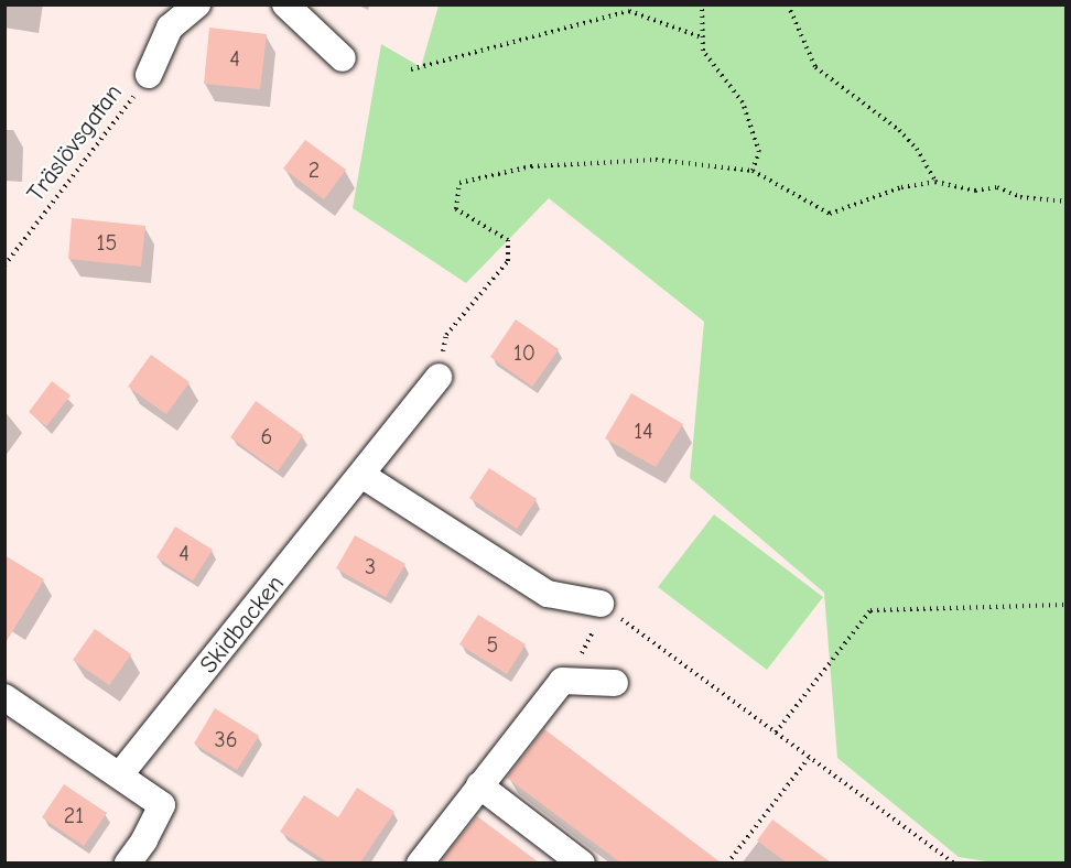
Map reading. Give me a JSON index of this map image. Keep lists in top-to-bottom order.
{
  "streets": {
    "street": ["Skidbacken"],
    "path": ["Träslövsgatan"]
  },
  "house_numbers": [
    "4",
    "2",
    "15",
    "10",
    "14",
    "6",
    "4",
    "3",
    "5",
    "36",
    "21"
  ]
}
